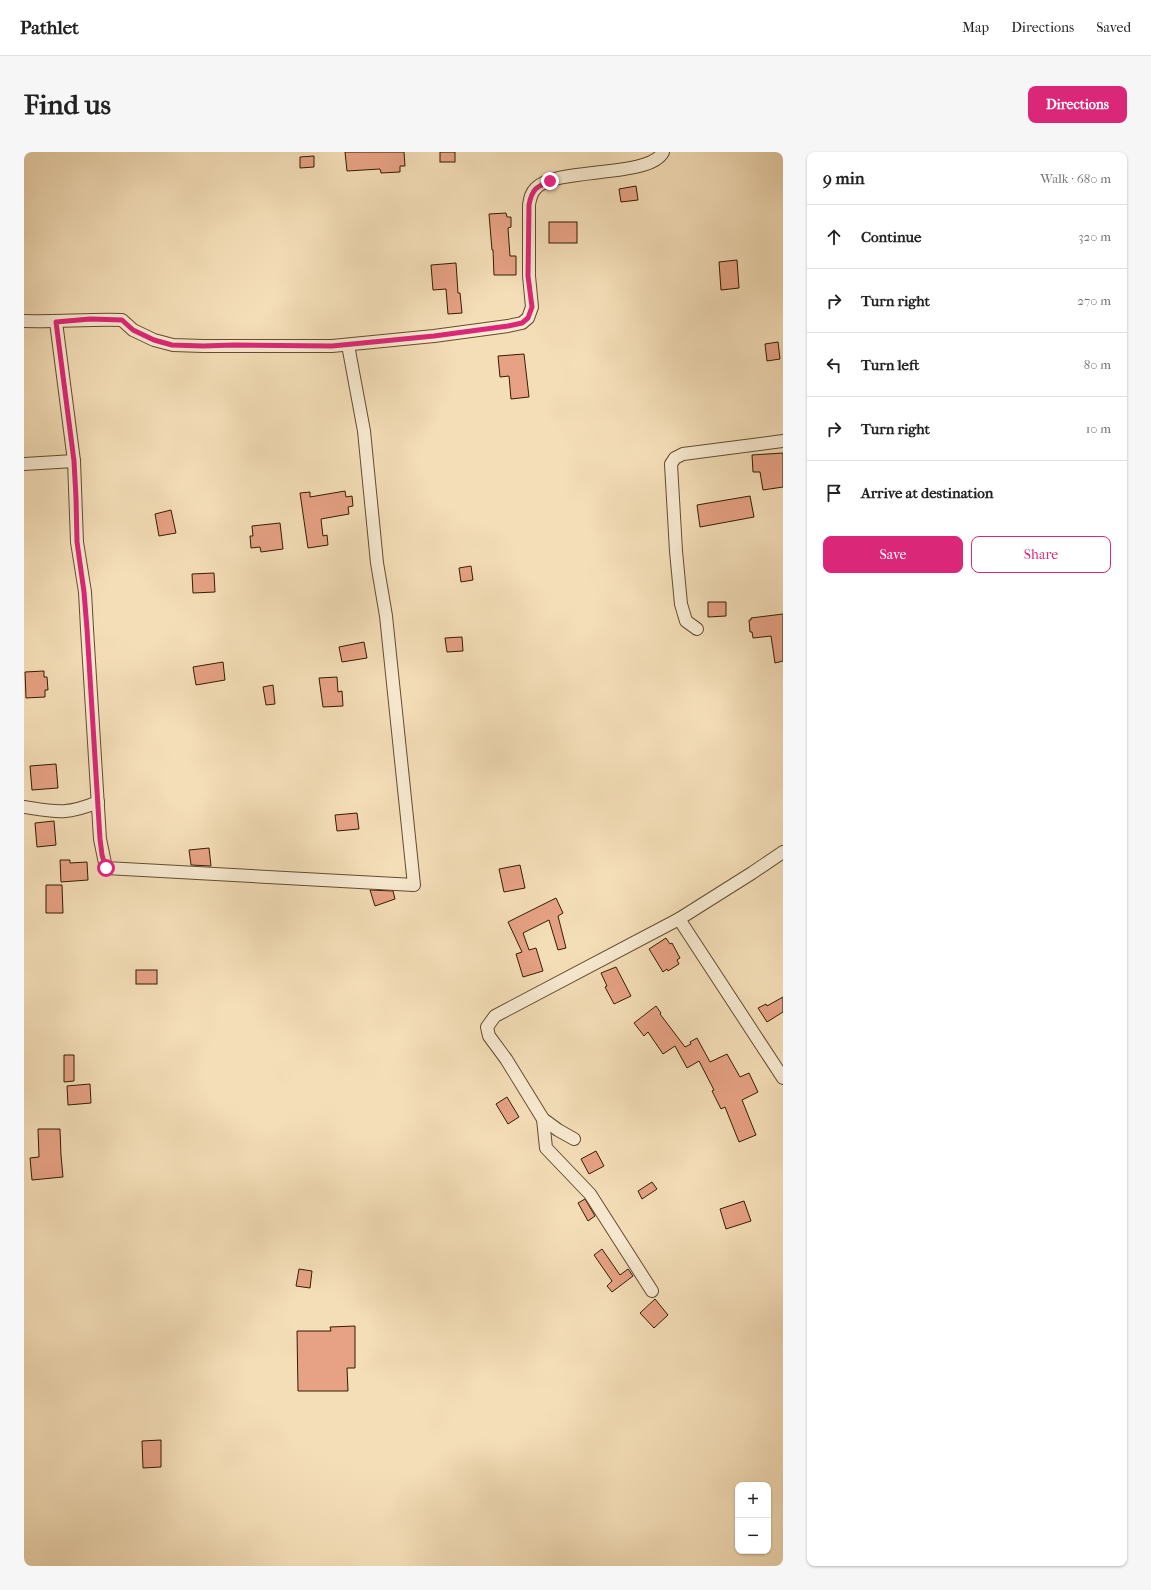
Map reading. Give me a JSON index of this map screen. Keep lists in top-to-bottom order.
{
  "page": {
    "header": "Pathlet",
    "nav": ["Map", "Directions", "Saved"],
    "buttons": [
      "Directions",
      ["Save", "Share"]
    ],
    "title": "Find us",
    "heading": ["9 min", "Walk · 680 m"],
    "list": [
      ["Continue", "320 m"],
      ["Turn right", "270 m"],
      ["Turn left", "80 m"],
      ["Turn right", "10 m"],
      "Arrive at destination"
    ],
    "map_buttons": ["+", "−"]
  }
}
